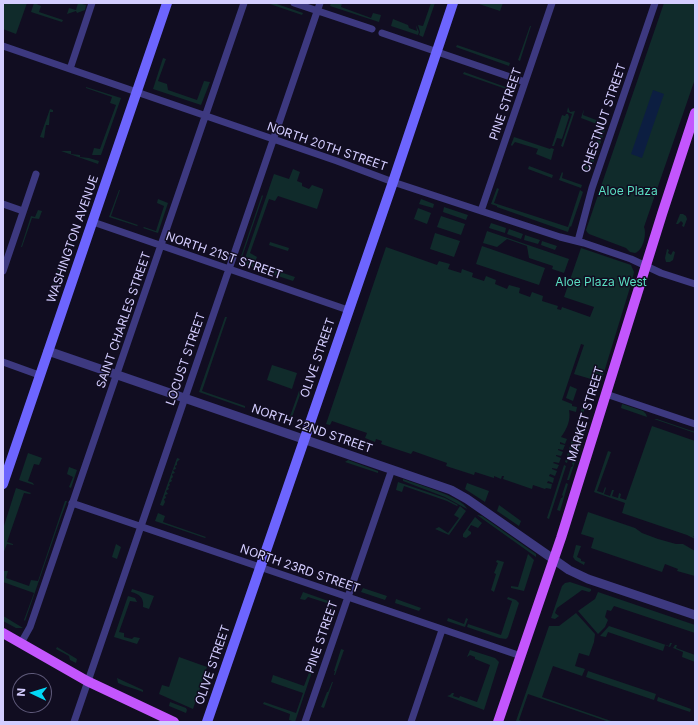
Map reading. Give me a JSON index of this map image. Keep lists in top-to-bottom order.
{
  "streets": {
    "main road": ["WASHINGTON AVENUE", "OLIVE STREET", "MARKET STREET"],
    "street": [
      "PINE STREET",
      "CHESTNUT STREET",
      "NORTH 20TH STREET",
      "NORTH 21ST STREET",
      "SAINT CHARLES STREET",
      "LOCUST STREET",
      "NORTH 22ND STREET",
      "NORTH 23RD STREET"
    ]
  },
  "crossings": [
    ["PINE STREET", "NORTH 20TH STREET"],
    ["PINE STREET", "NORTH 22ND STREET"],
    ["PINE STREET", "NORTH 23RD STREET"],
    ["CHESTNUT STREET", "NORTH 20TH STREET"],
    ["NORTH 20TH STREET", "WASHINGTON AVENUE"],
    ["NORTH 20TH STREET", "SAINT CHARLES STREET"],
    ["NORTH 20TH STREET", "OLIVE STREET"],
    ["NORTH 20TH STREET", "LOCUST STREET"],
    ["NORTH 20TH STREET", "MARKET STREET"],
    ["WASHINGTON AVENUE", "NORTH 21ST STREET"],
    ["WASHINGTON AVENUE", "NORTH 22ND STREET"],
    ["NORTH 21ST STREET", "SAINT CHARLES STREET"],
    ["NORTH 21ST STREET", "OLIVE STREET"],
    ["NORTH 21ST STREET", "LOCUST STREET"],
    ["SAINT CHARLES STREET", "NORTH 22ND STREET"],
    ["SAINT CHARLES STREET", "NORTH 23RD STREET"],
    ["OLIVE STREET", "NORTH 22ND STREET"],
    ["OLIVE STREET", "NORTH 23RD STREET"],
    ["LOCUST STREET", "NORTH 22ND STREET"],
    ["LOCUST STREET", "NORTH 23RD STREET"],
    ["MARKET STREET", "NORTH 22ND STREET"],
    ["MARKET STREET", "NORTH 23RD STREET"]
  ],
  "parks": ["Aloe Plaza", "Aloe Plaza West"],
  "north": "left"
}
